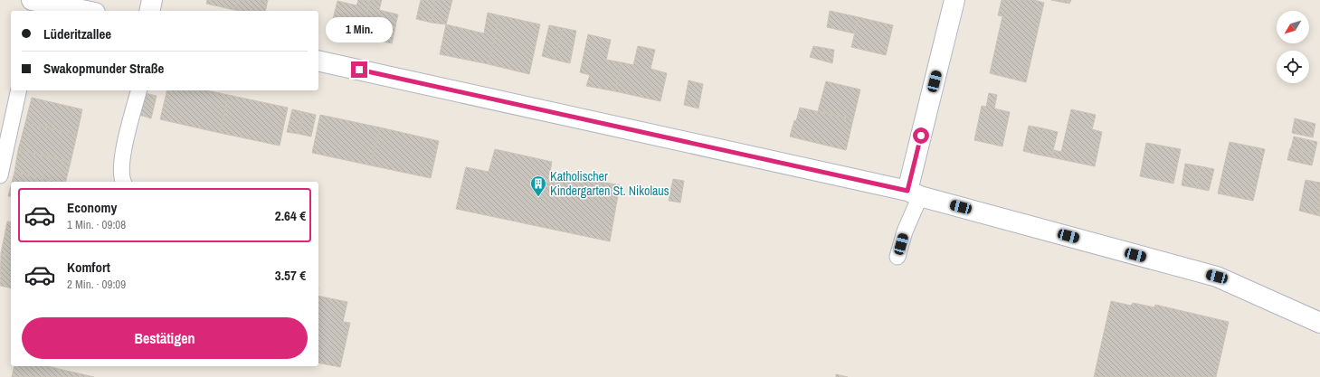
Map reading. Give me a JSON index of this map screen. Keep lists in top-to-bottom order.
{
  "places": {
    "building": ["Katholischer Kindergarten St. Nikolaus"]
  },
  "north": "bottom left",
  "page": {
    "banner": ["Lüderitzallee", "Swakopmunder Straße"],
    "bubble": "1 Min.",
    "list": [
      {
        "name": "Economy",
        "note": "1 Min. · 09:08",
        "value": "2.64 €"
      },
      {
        "name": "Komfort",
        "note": "2 Min. · 09:09",
        "value": "3.57 €"
      }
    ],
    "buttons": "Bestätigen"
  }
}
